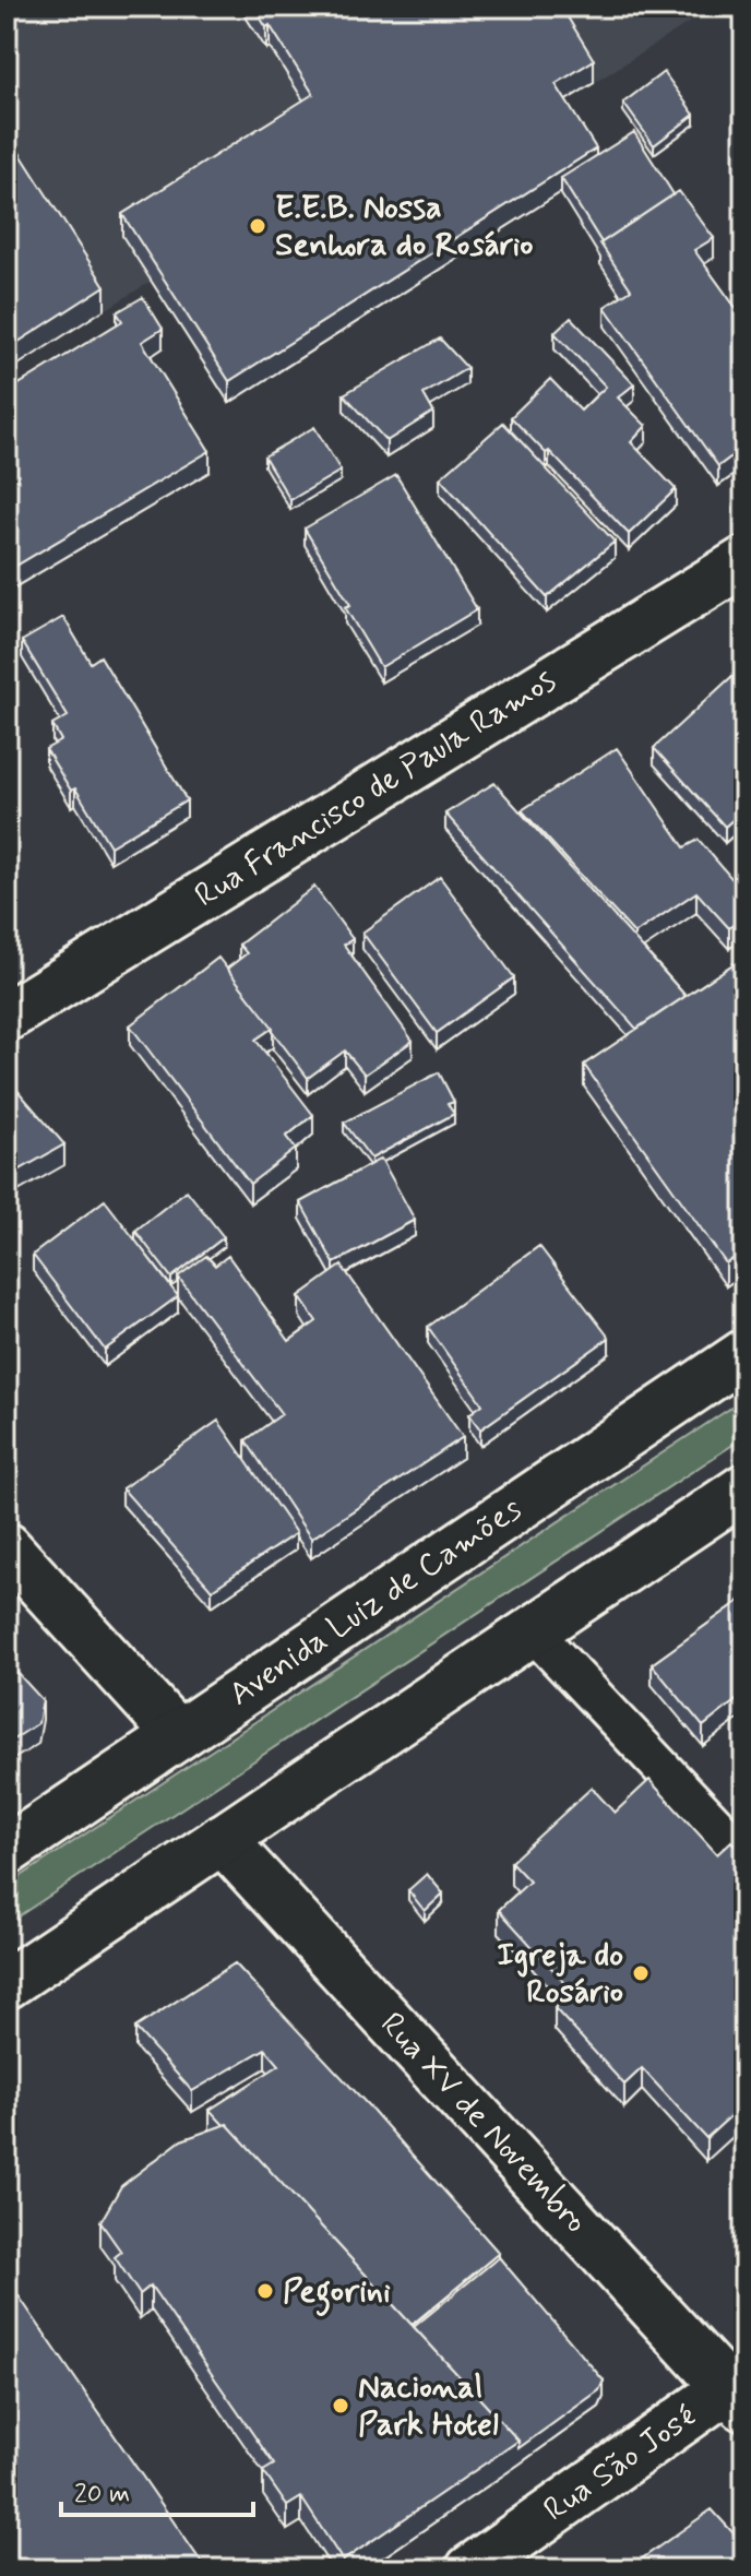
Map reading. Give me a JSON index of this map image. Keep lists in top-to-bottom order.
{
  "streets": {
    "street": [
      "Rua Francisco de Paula Ramos",
      "Avenida Luiz de Camões",
      "Rua XV de Novembro",
      "Rua São José"
    ]
  },
  "crossings": [
    ["Rua XV de Novembro", "Rua São José"]
  ],
  "places": [
    "E.E.B. Nossa Senhora do Rosário",
    "Igreja do Rosário",
    "Pegorini",
    "Nacional Park Hotel"
  ],
  "scale_bar": "20 m"
}
